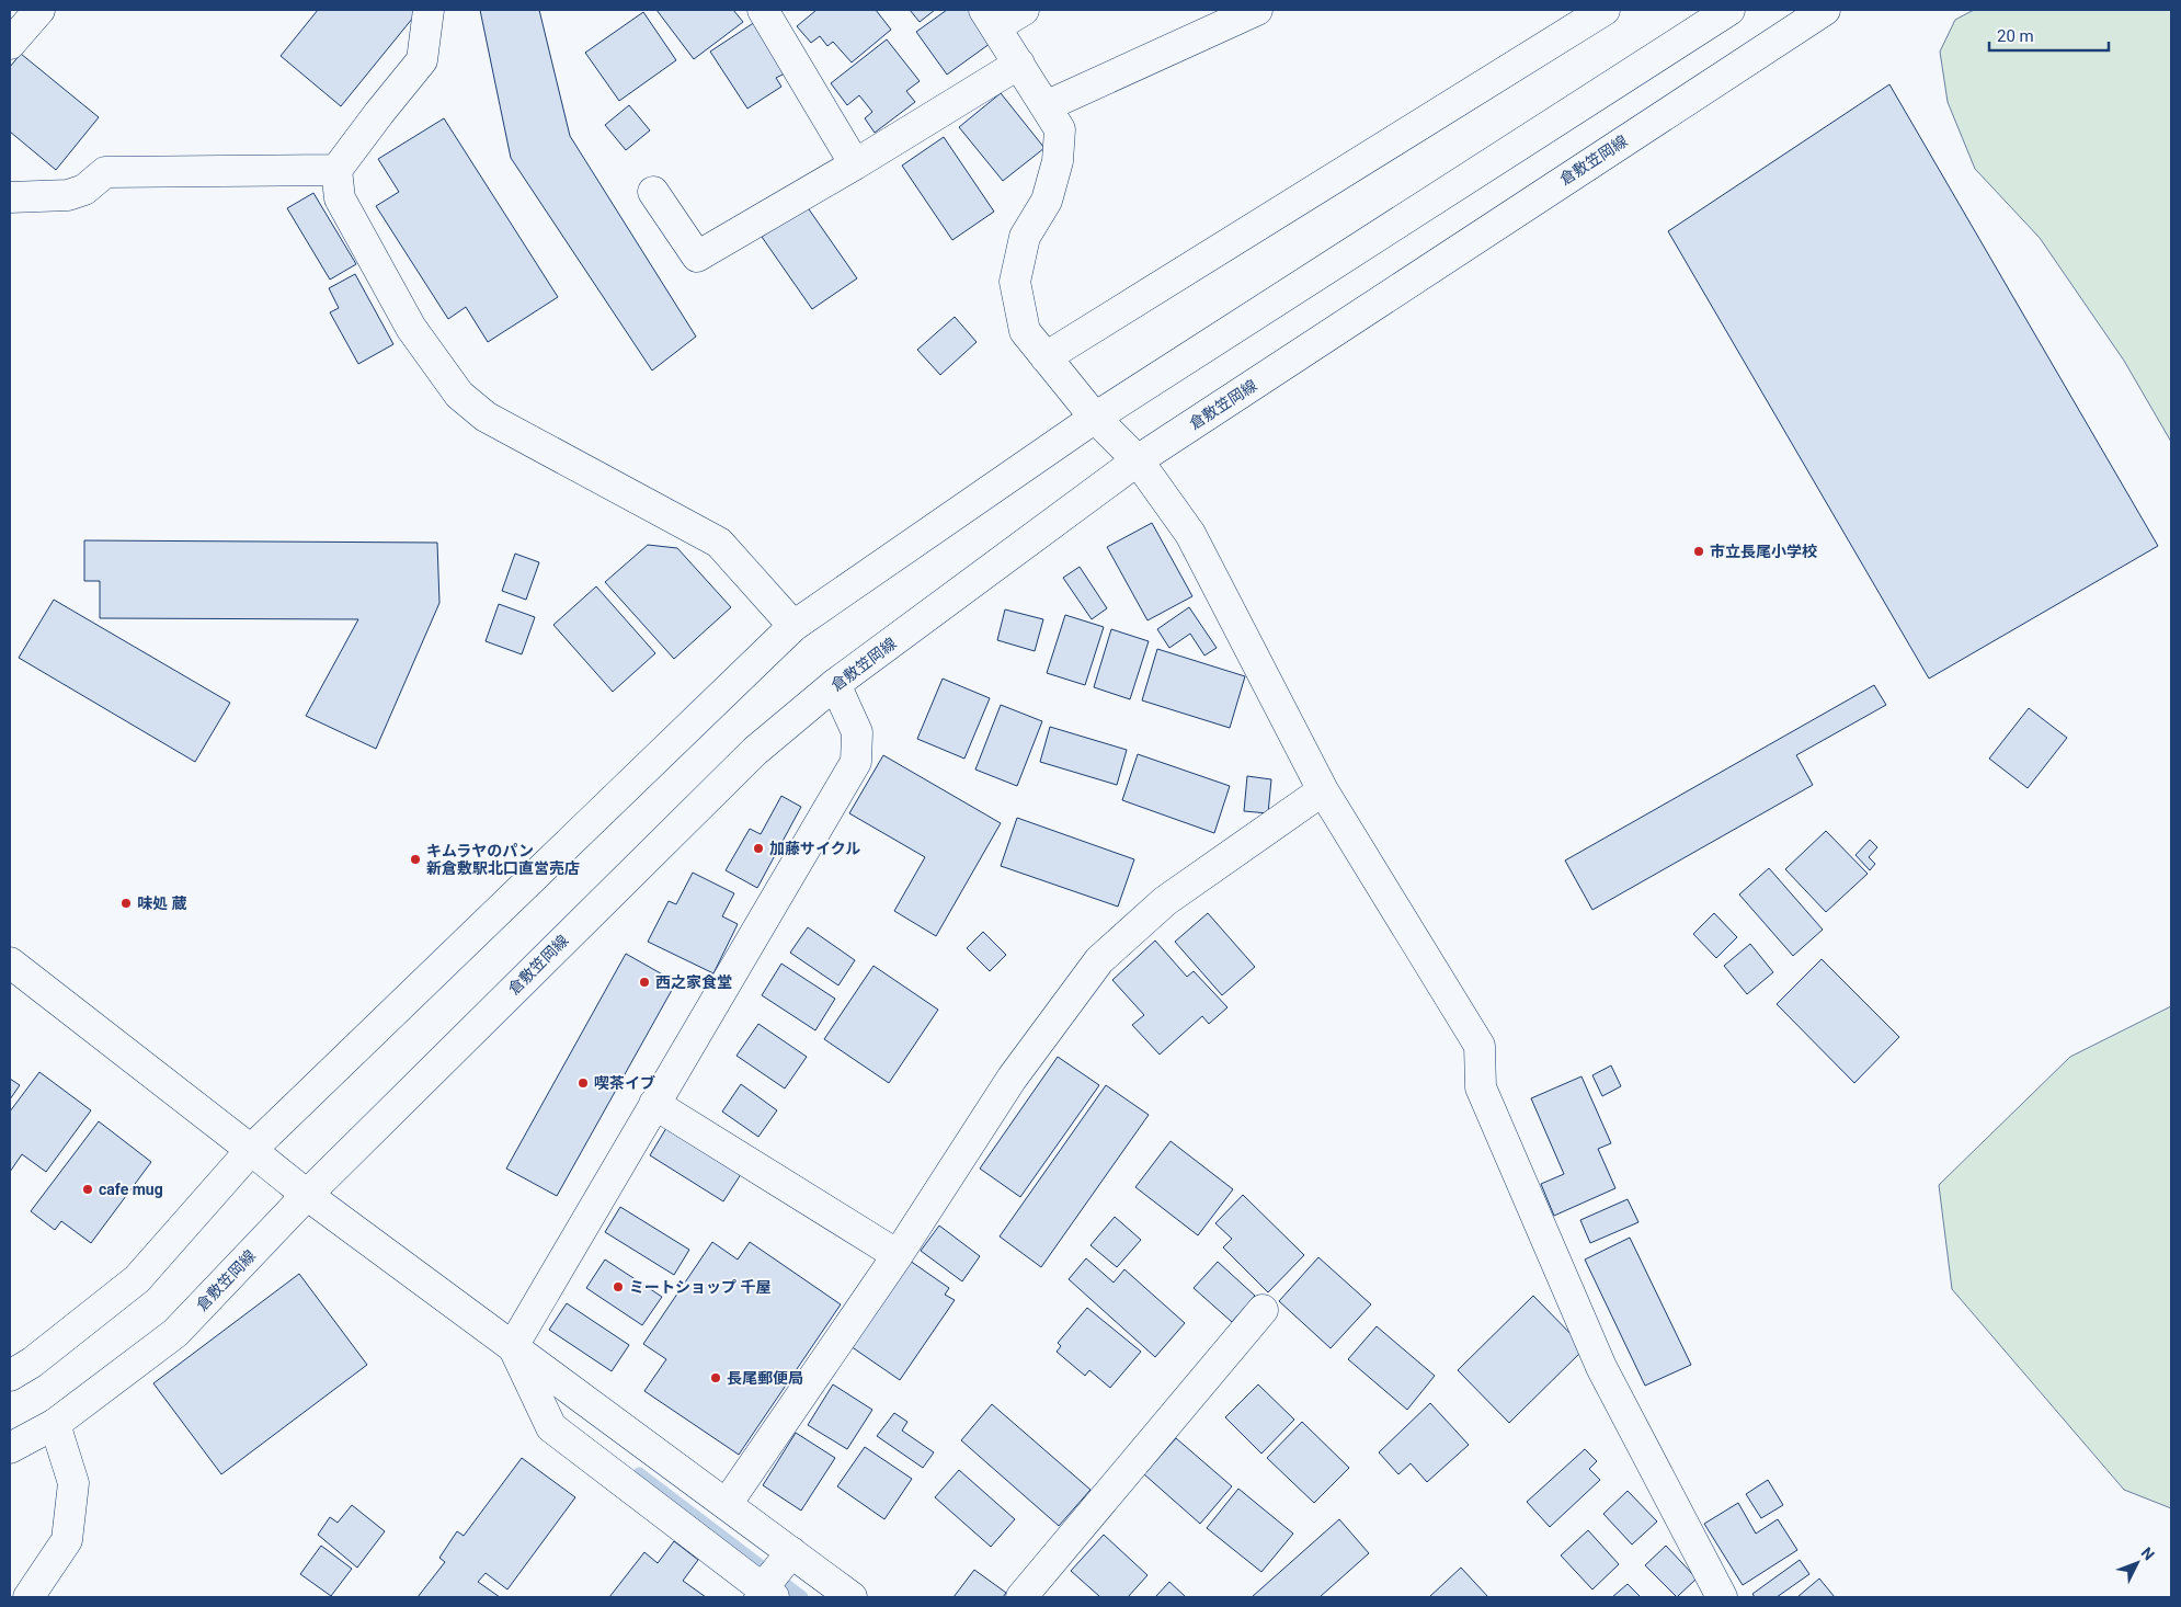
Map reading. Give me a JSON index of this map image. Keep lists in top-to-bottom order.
{
  "streets": {
    "street": ["倉敷笠岡線"]
  },
  "places": [
    "市立長尾小学校",
    "加藤サイクル",
    "キムラヤのパン 新倉敷駅北口直営売店",
    "味処 蔵",
    "西之家食堂",
    "喫茶イブ",
    "cafe mug",
    "ミートショップ 千屋",
    "長尾郵便局"
  ],
  "scale_bar": "20 m",
  "north": "top right"
}
